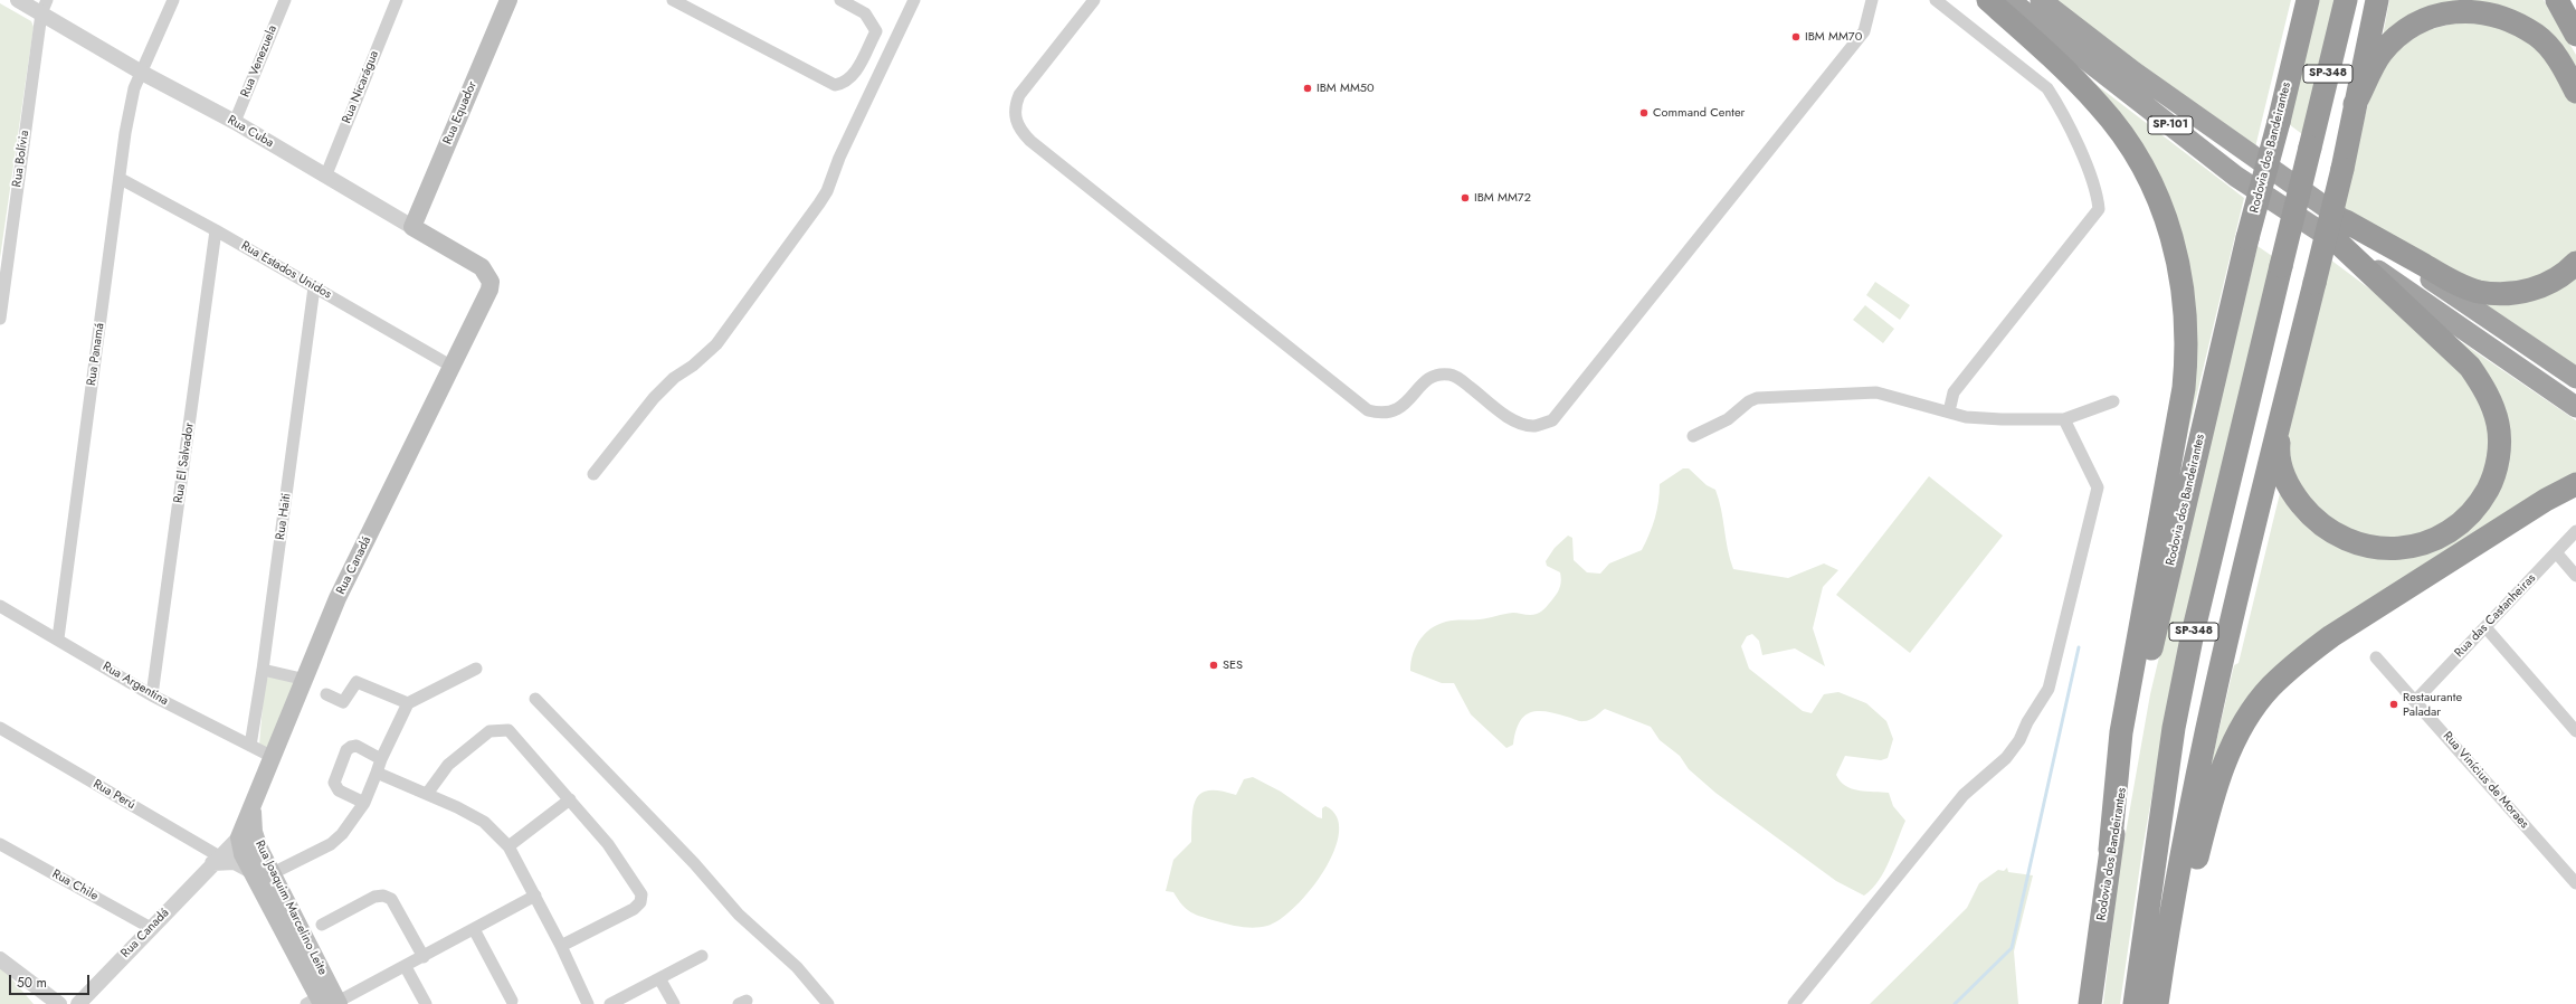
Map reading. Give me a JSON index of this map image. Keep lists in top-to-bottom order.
{
  "streets": {
    "highway": ["SP-348", "SP-101", "Rodovia dos Bandeirantes"],
    "main road": [
      "Rua Equador",
      "Rua Cuba",
      "Rua Canadá",
      "Rua Joaquim Marcelino Leite"
    ],
    "street": [
      "Rua Venezuela",
      "Rua Nicarágua",
      "Rua Bolívia",
      "Rua Estados Unidos",
      "Rua Panamá",
      "Rua El Salvador",
      "Rua Haiti",
      "Rua das Castanheiras",
      "Rua Argentina",
      "Rua Vinícius de Moraes",
      "Rua Perú",
      "Rua Chile"
    ]
  },
  "crossings": [
    ["Rua Venezuela", "Rua Cuba"],
    ["Rua Nicarágua", "Rua Cuba"],
    ["Rua Equador", "Rua Cuba"],
    ["Rua Cuba", "Rua Bolívia"],
    ["Rua Cuba", "Rua Panamá"],
    ["Rua Cuba", "Rua Canadá"],
    ["Rua Estados Unidos", "Rua Panamá"],
    ["Rua Estados Unidos", "Rua El Salvador"],
    ["Rua Estados Unidos", "Rua Haiti"],
    ["Rua Estados Unidos", "Rua Canadá"],
    ["Rua Panamá", "Rua Argentina"],
    ["Rua El Salvador", "Rua Argentina"],
    ["Rua Haiti", "Rua Argentina"],
    ["Rua Canadá", "Rua Argentina"],
    ["Rua Canadá", "Rua Perú"],
    ["Rua Canadá", "Rua Chile"],
    ["Rua Canadá", "Rua Joaquim Marcelino Leite"],
    ["Rua das Castanheiras", "Rua Vinícius de Moraes"]
  ],
  "places": [
    "IBM MM70",
    "IBM MM50",
    "Command Center",
    "IBM MM72",
    "SES",
    "Restaurante Paladar"
  ],
  "scale_bar": "50 m"
}
